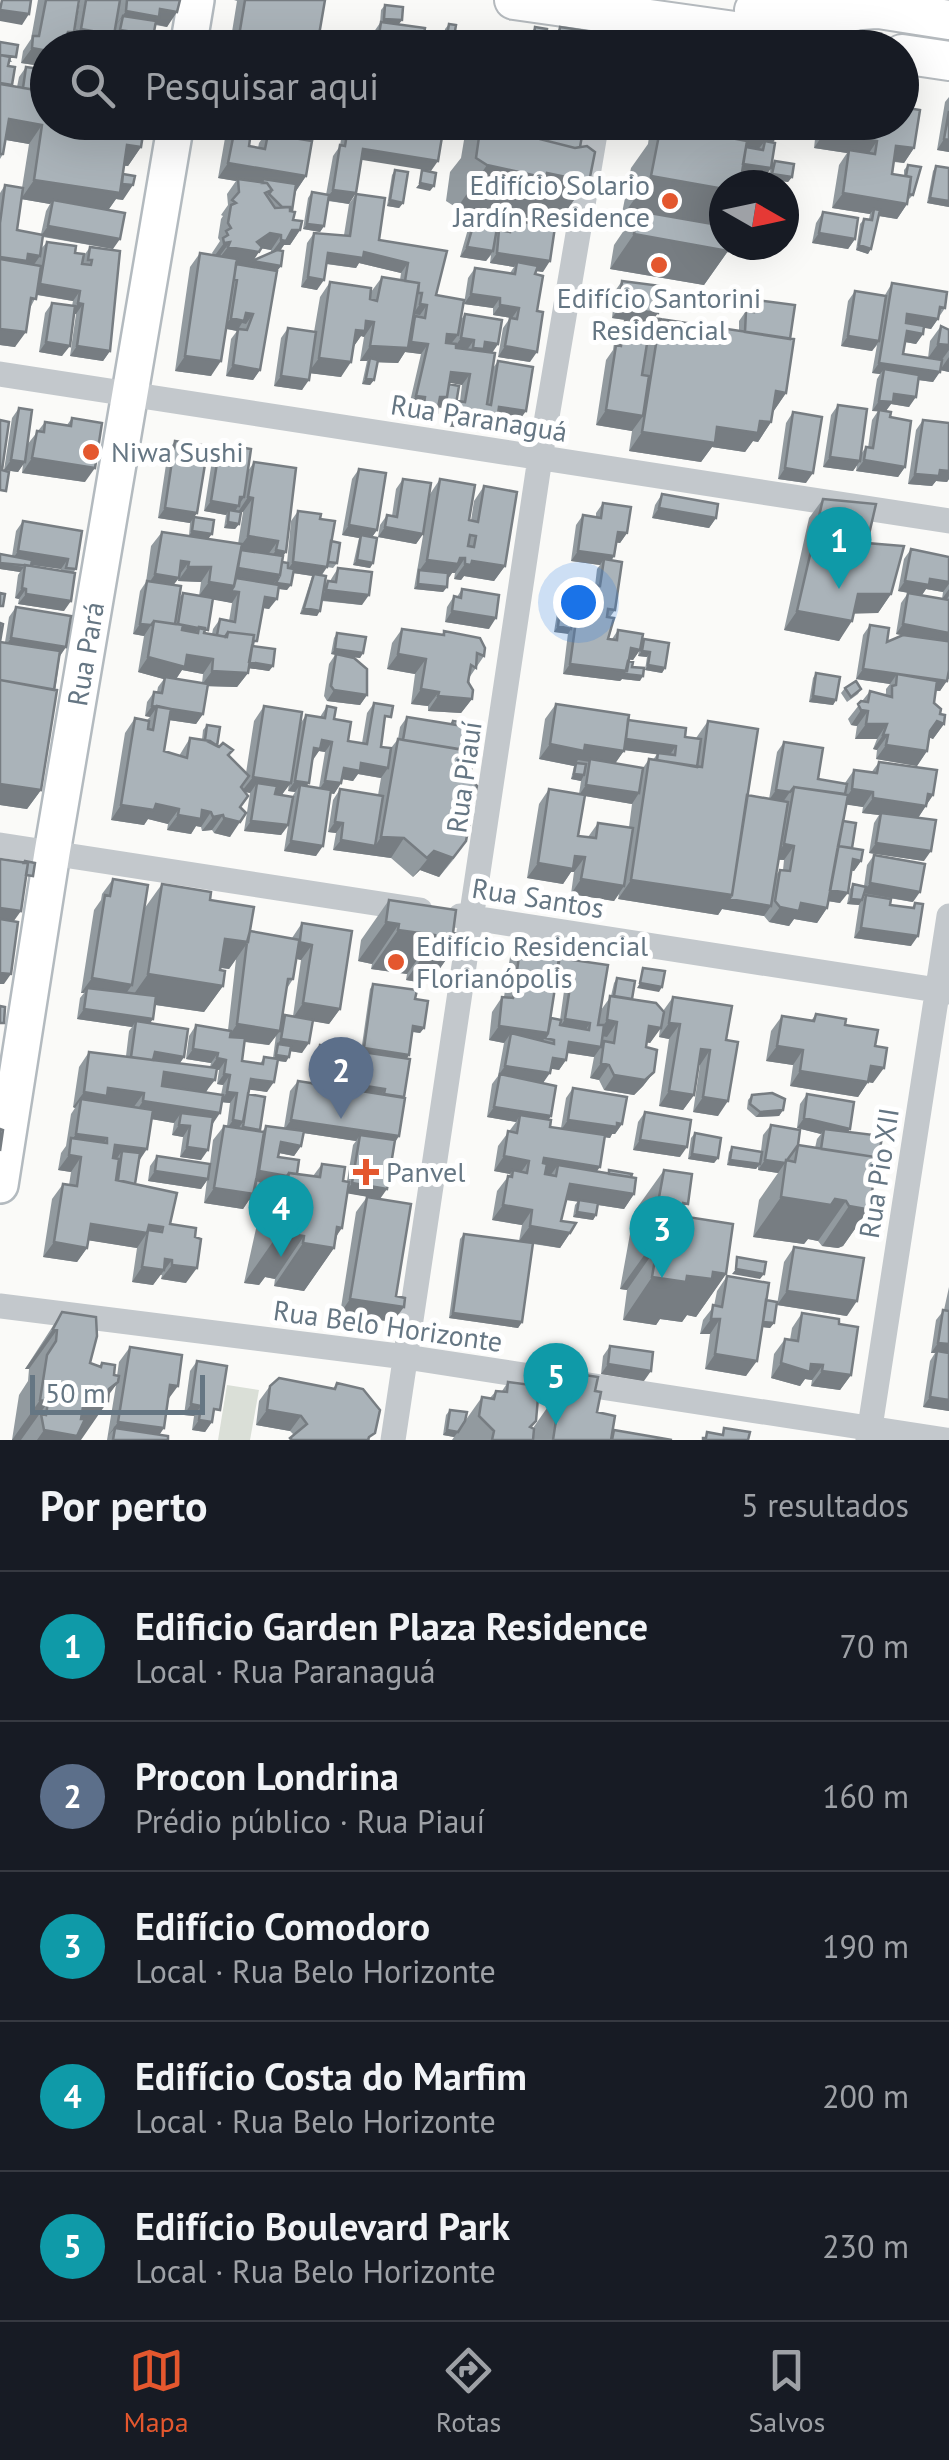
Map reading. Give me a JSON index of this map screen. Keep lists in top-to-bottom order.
{
  "streets": {
    "street": [
      "Rua Paranaguá",
      "Rua Pará",
      "Rua Piauí",
      "Rua Santos",
      "Rua Pio XII",
      "Rua Belo Horizonte"
    ]
  },
  "crossings": [
    ["Rua Paranaguá", "Rua Pará"],
    ["Rua Paranaguá", "Rua Piauí"],
    ["Rua Pará", "Rua Santos"],
    ["Rua Piauí", "Rua Santos"],
    ["Rua Piauí", "Rua Belo Horizonte"],
    ["Rua Santos", "Rua Pio XII"],
    ["Rua Pio XII", "Rua Belo Horizonte"]
  ],
  "places": {
    "other": [
      "Edifício Solario Jardín Residence",
      "Edifício Santorini Residencial",
      "Niwa Sushi",
      "Edifício Residencial Florianópolis"
    ],
    "health": ["Panvel"]
  },
  "scale_bar": "50 m",
  "north": "right",
  "page": {
    "search": "Pesquisar aqui",
    "pins": [
      "1",
      "2",
      "4",
      "3",
      "5"
    ],
    "scale": "50 m",
    "heading": ["Por perto", "5 resultados"],
    "list": [
      {
        "mark": "1",
        "name": "Edificio Garden Plaza Residence",
        "note": "Local · Rua Paranaguá",
        "value": "70 m"
      },
      {
        "mark": "2",
        "name": "Procon Londrina",
        "note": "Prédio público · Rua Piauí",
        "value": "160 m"
      },
      {
        "mark": "3",
        "name": "Edifício Comodoro",
        "note": "Local · Rua Belo Horizonte",
        "value": "190 m"
      },
      {
        "mark": "4",
        "name": "Edifício Costa do Marfim",
        "note": "Local · Rua Belo Horizonte",
        "value": "200 m"
      },
      {
        "mark": "5",
        "name": "Edifício Boulevard Park",
        "note": "Local · Rua Belo Horizonte",
        "value": "230 m"
      }
    ],
    "nav": ["Mapa", "Rotas", "Salvos"]
  }
}
